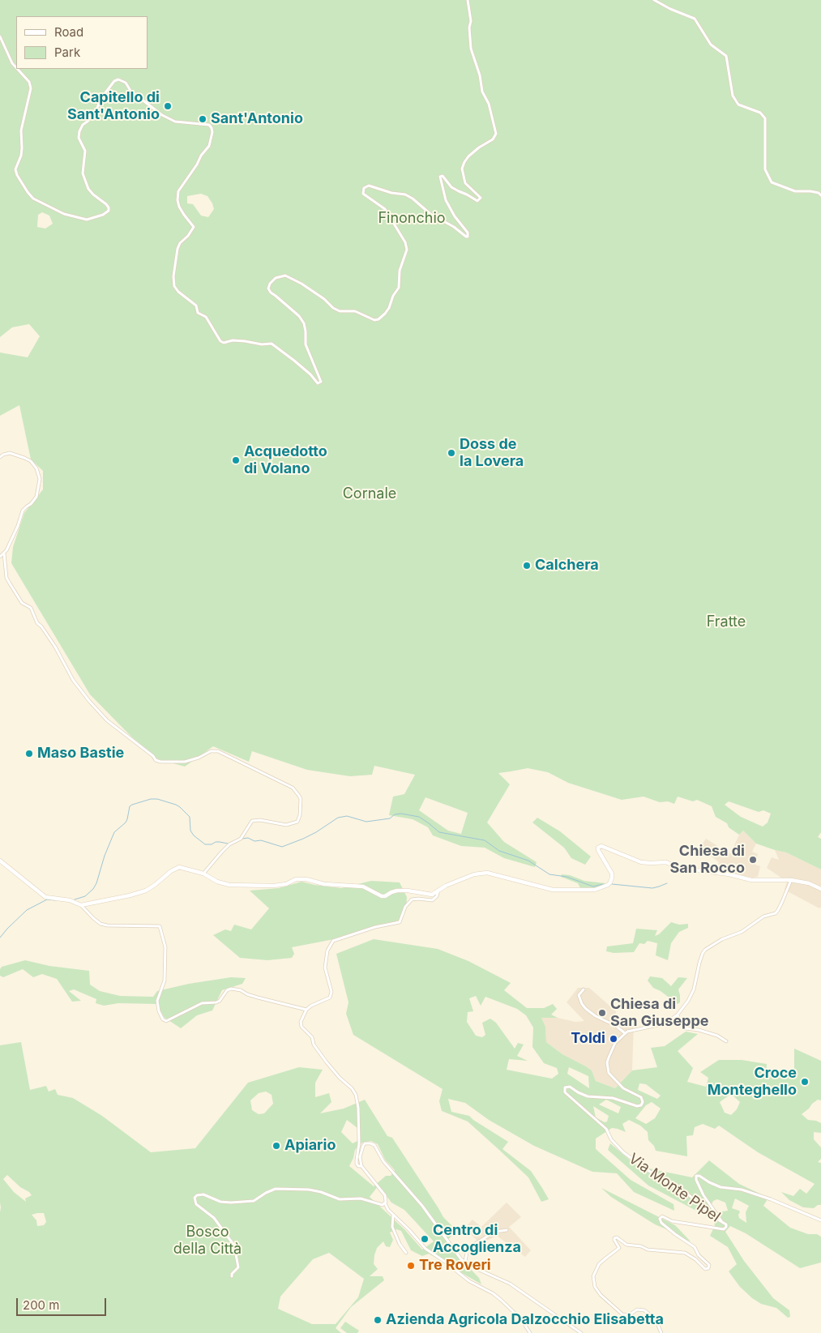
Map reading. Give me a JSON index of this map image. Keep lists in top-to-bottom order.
{
  "streets": {
    "street": ["Via Monte Pipel"]
  },
  "parks": [
    "Finonchio",
    "Cornale",
    "Fratte",
    "Bosco della Città"
  ],
  "places": [
    "Capitello di Sant'Antonio",
    "Sant'Antonio",
    "Doss de la Lovera",
    "Acquedotto di Volano",
    "Calchera",
    "Maso Bastie",
    "Chiesa di San Rocco",
    "Chiesa di San Giuseppe",
    "Toldi",
    "Croce Monteghello",
    "Apiario",
    "Centro di Accoglienza",
    "Tre Roveri",
    "Azienda Agricola Dalzocchio Elisabetta"
  ],
  "legend": ["Road", "Park"],
  "scale_bar": "200 m"
}
